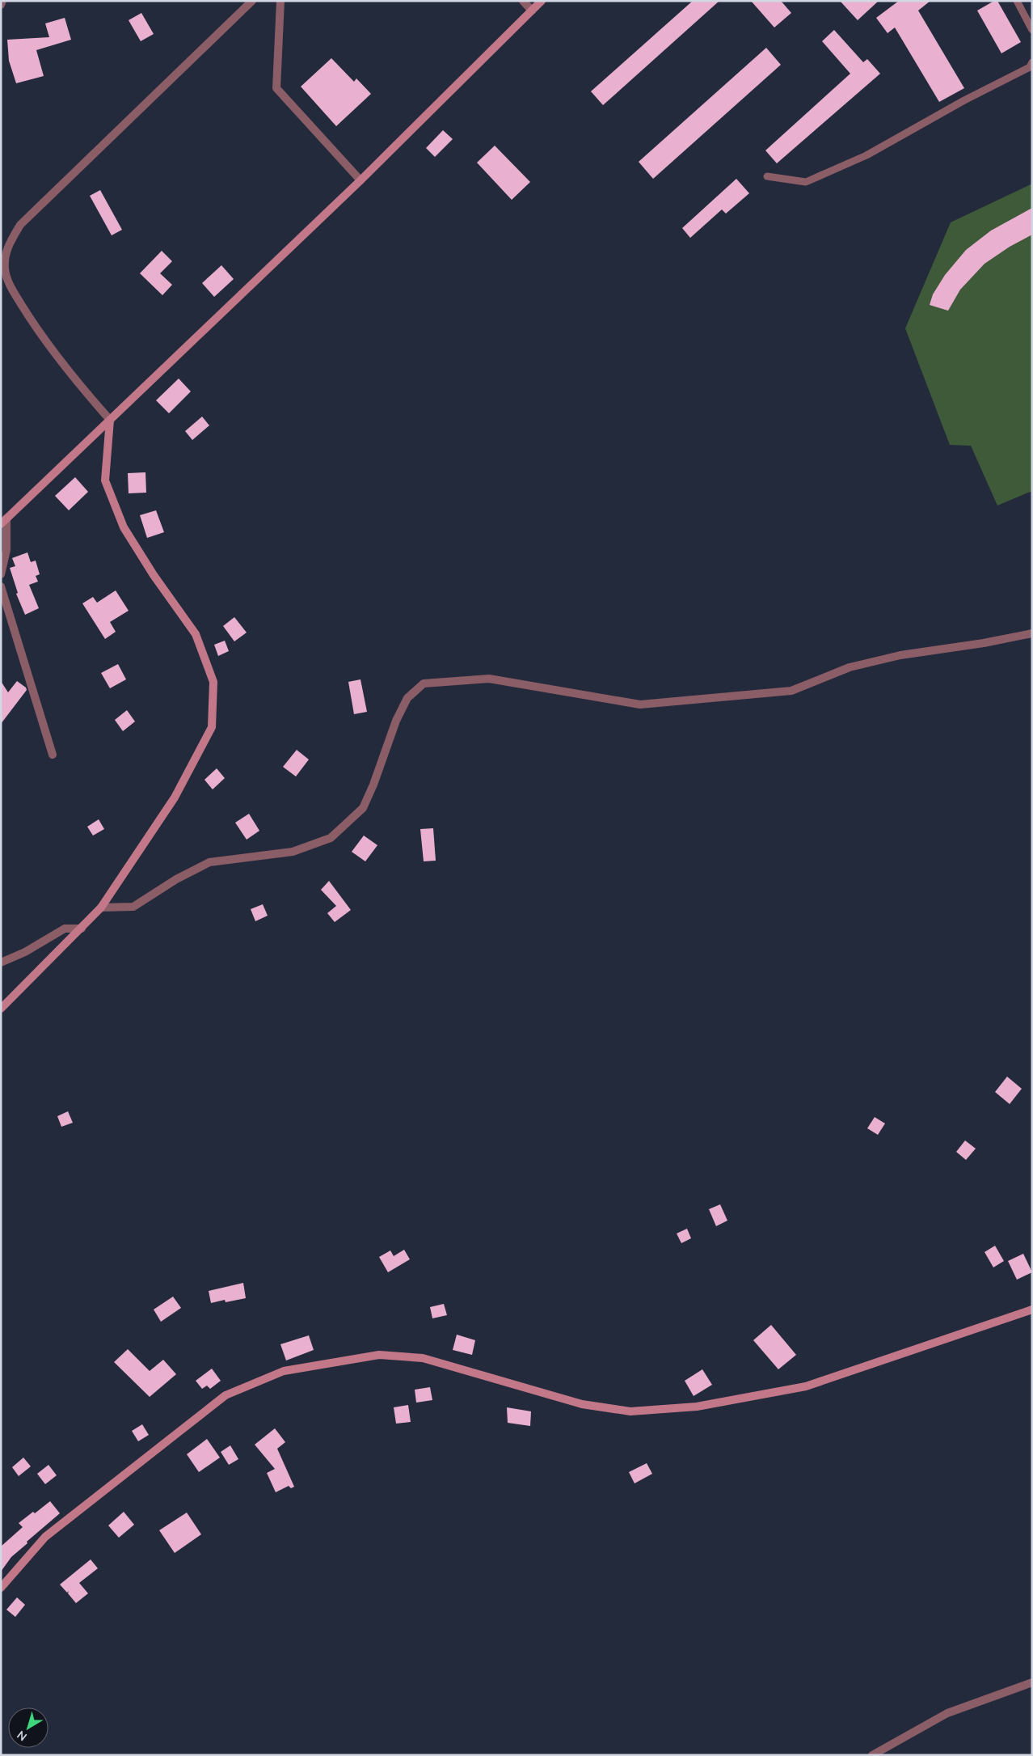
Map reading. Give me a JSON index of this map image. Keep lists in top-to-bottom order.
{
  "north": "bottom left"
}
